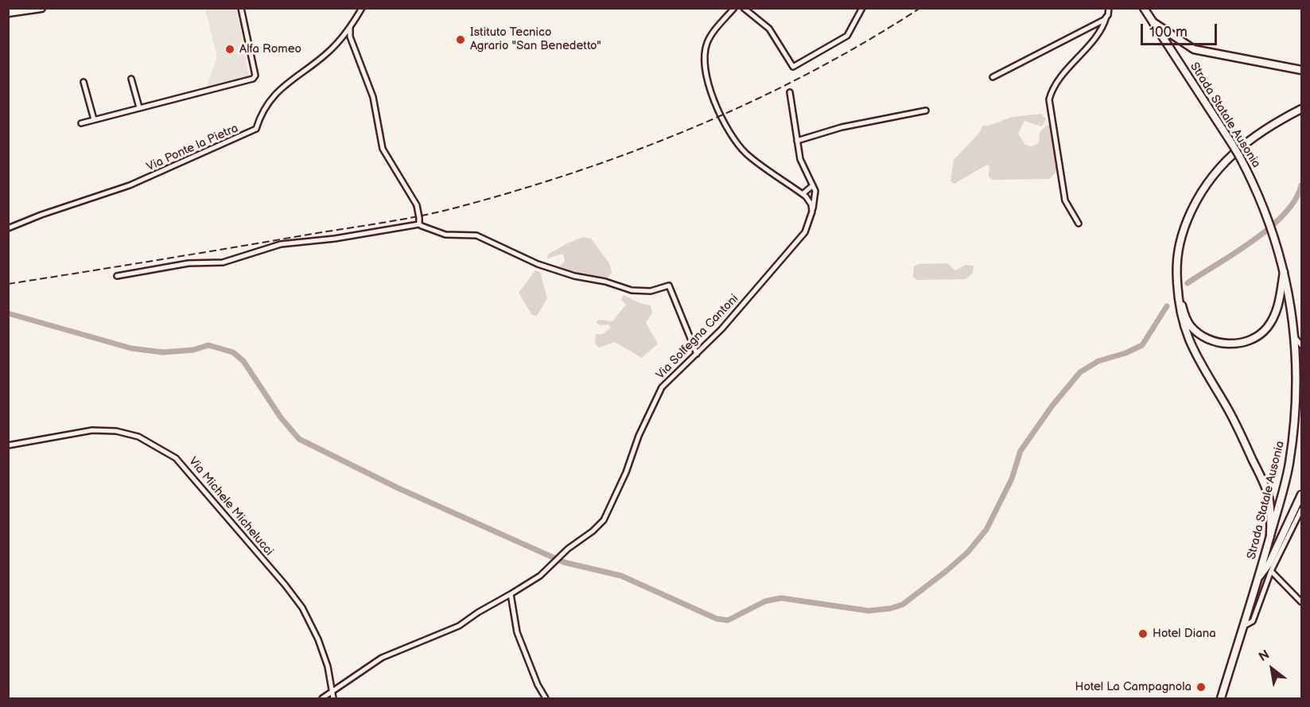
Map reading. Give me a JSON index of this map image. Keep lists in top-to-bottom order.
{
  "streets": {
    "main road": ["Strada Statale Ausonia"],
    "street": ["Via Ponte la Pietra", "Via Solfegna Cantoni", "Via Michele Michelucci"]
  },
  "crossings": [
    ["Via Solfegna Cantoni", "Via Michele Michelucci"]
  ],
  "places": [
    "Istituto Tecnico Agrario \"San Benedetto\"",
    "Alfa Romeo",
    "Hotel Diana",
    "Hotel La Campagnola"
  ],
  "scale_bar": "100 m",
  "north": "top left"
}
